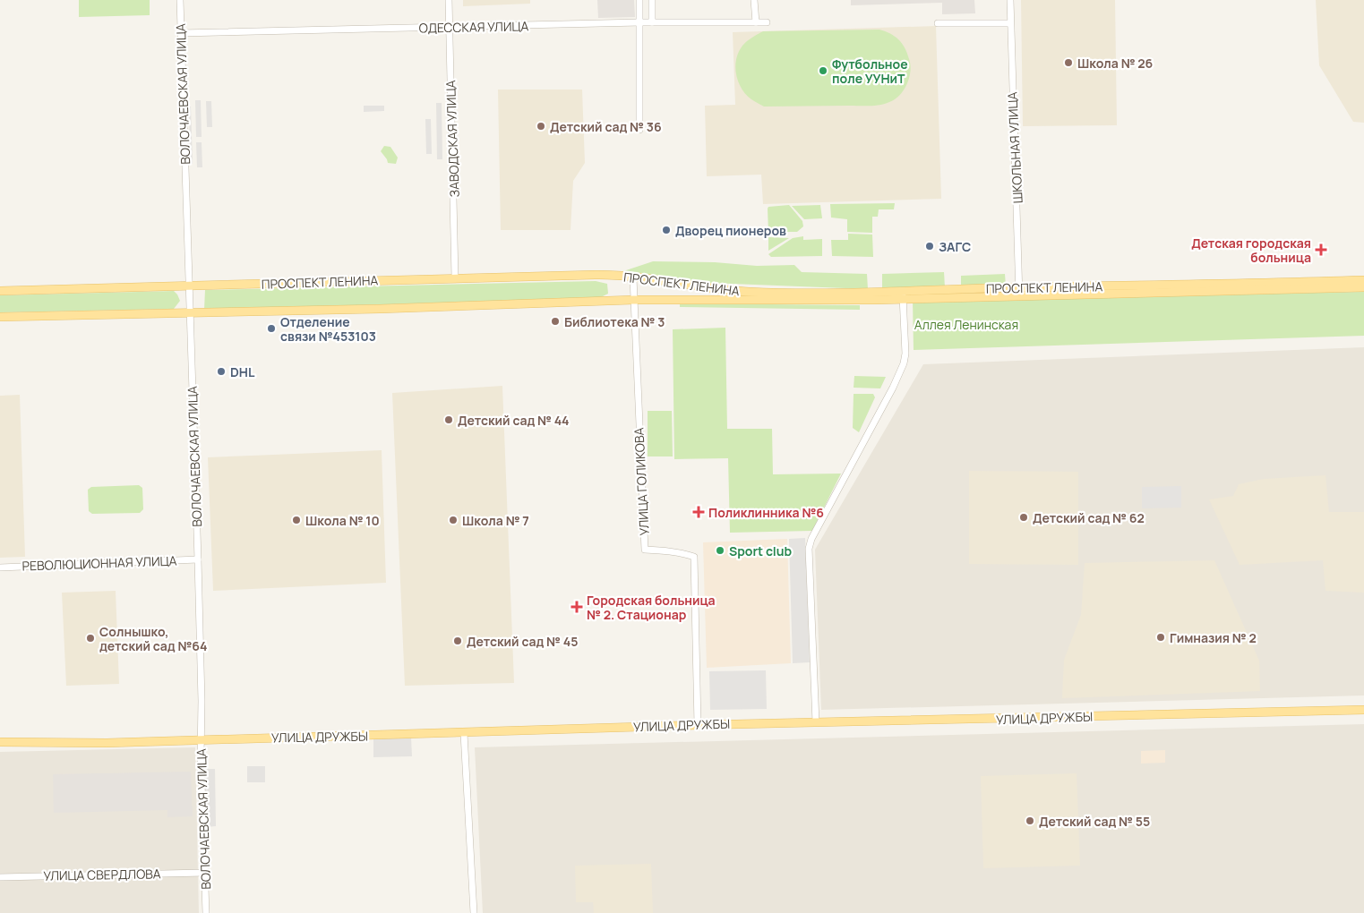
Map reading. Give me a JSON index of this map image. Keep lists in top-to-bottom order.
{
  "streets": {
    "main road": ["ПРОСПЕКТ ЛЕНИНА", "УЛИЦА ДРУЖБЫ"],
    "street": [
      "ОДЕССКАЯ УЛИЦА",
      "ВОЛОЧАЕВСКАЯ УЛИЦА",
      "ЗАВОДСКАЯ УЛИЦА",
      "ШКОЛЬНАЯ УЛИЦА",
      "УЛИЦА ГОЛИКОВА",
      "РЕВОЛЮЦИОННАЯ УЛИЦА",
      "УЛИЦА СВЕРДЛОВА"
    ]
  },
  "crossings": [
    ["ОДЕССКАЯ УЛИЦА", "ВОЛОЧАЕВСКАЯ УЛИЦА"],
    ["ОДЕССКАЯ УЛИЦА", "ЗАВОДСКАЯ УЛИЦА"],
    ["ВОЛОЧАЕВСКАЯ УЛИЦА", "ПРОСПЕКТ ЛЕНИНА"],
    ["ВОЛОЧАЕВСКАЯ УЛИЦА", "РЕВОЛЮЦИОННАЯ УЛИЦА"],
    ["ВОЛОЧАЕВСКАЯ УЛИЦА", "УЛИЦА ДРУЖБЫ"],
    ["ВОЛОЧАЕВСКАЯ УЛИЦА", "УЛИЦА СВЕРДЛОВА"],
    ["ЗАВОДСКАЯ УЛИЦА", "ПРОСПЕКТ ЛЕНИНА"],
    ["ШКОЛЬНАЯ УЛИЦА", "ПРОСПЕКТ ЛЕНИНА"],
    ["ПРОСПЕКТ ЛЕНИНА", "УЛИЦА ГОЛИКОВА"],
    ["УЛИЦА ГОЛИКОВА", "УЛИЦА ДРУЖБЫ"]
  ],
  "parks": ["Аллея Ленинская"],
  "places": {
    "other": [
      "Школа № 26",
      "Футбольное поле УУНиТ",
      "Детский сад № 36",
      "Дворец пионеров",
      "ЗАГС",
      "Библиотека № 3",
      "Отделение связи №453103",
      "DHL",
      "Детский сад № 44",
      "Детский сад № 62",
      "Школа № 10",
      "Школа № 7",
      "Sport club",
      "Гимназия № 2",
      "Солнышко, детский сад №64",
      "Детский сад № 45",
      "Детский сад № 55"
    ],
    "health": ["Детская городская больница", "Поликлинника №6", "Городская больница № 2. Стационар"]
  }
}
